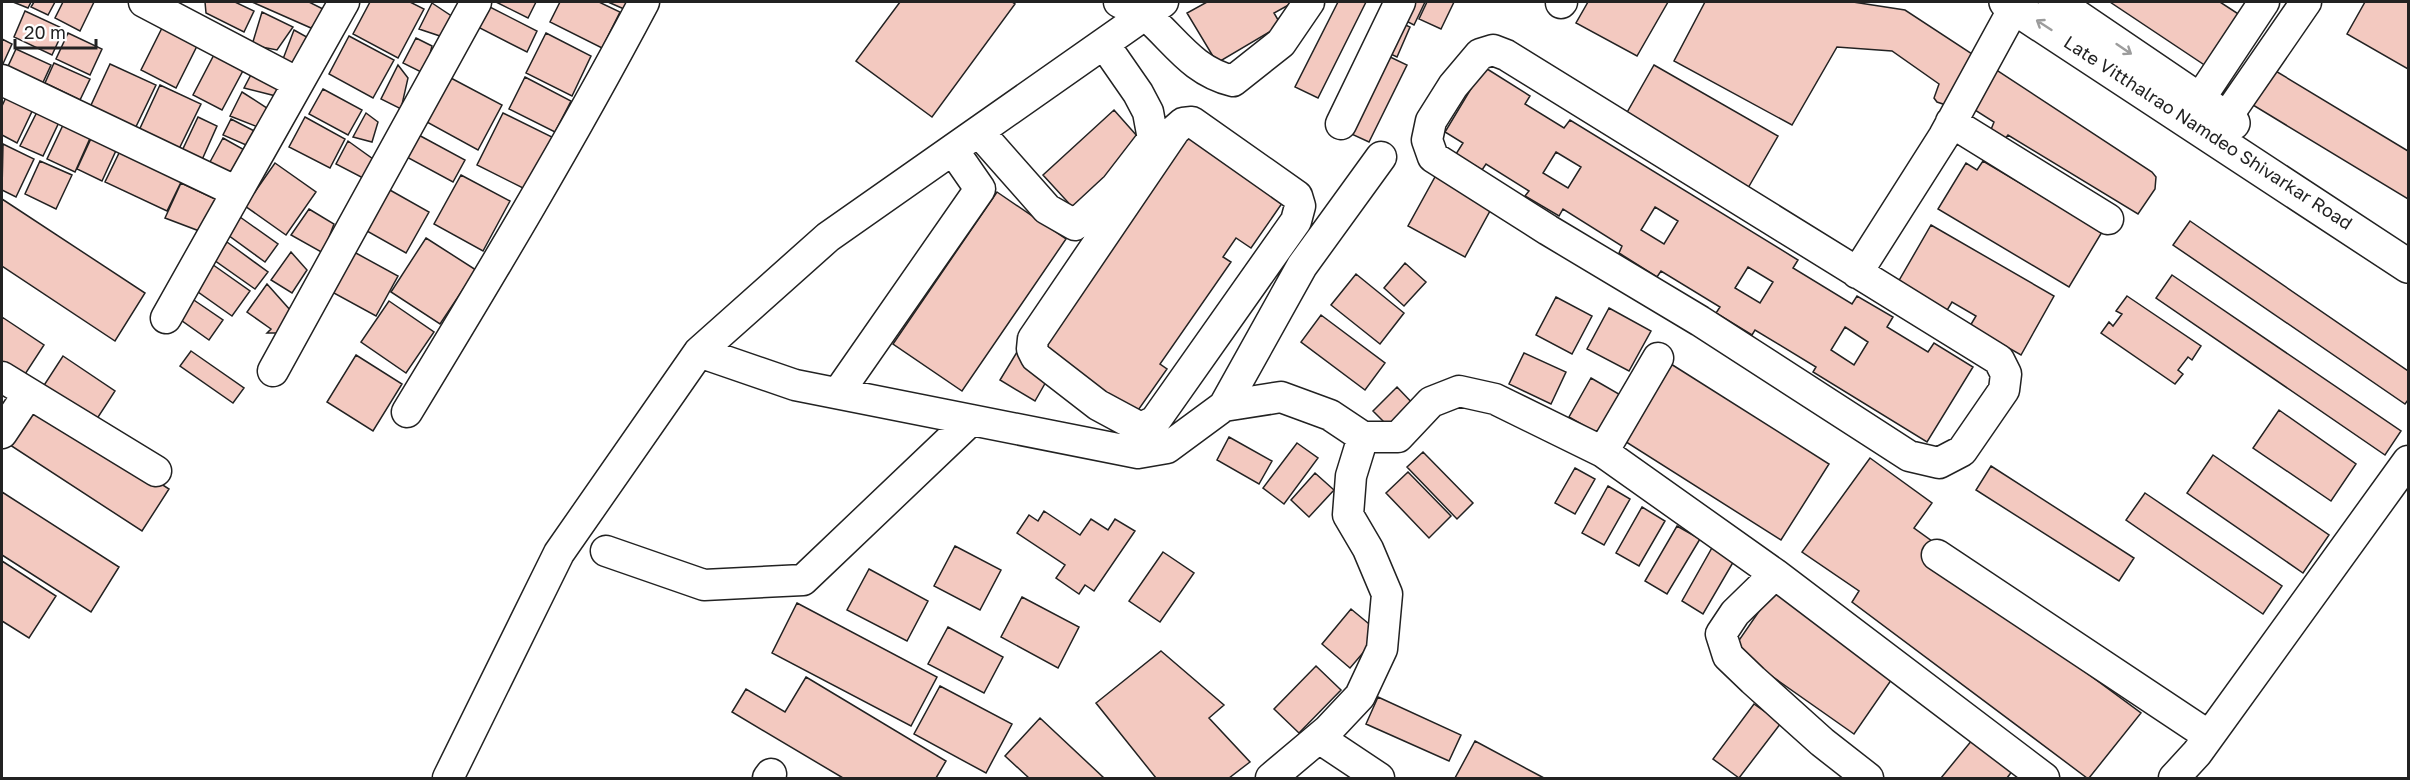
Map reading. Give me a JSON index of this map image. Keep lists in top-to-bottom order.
{
  "streets": {
    "main road": ["Late Vitthalrao Namdeo Shivarkar Road"]
  },
  "scale_bar": "20 m"
}
